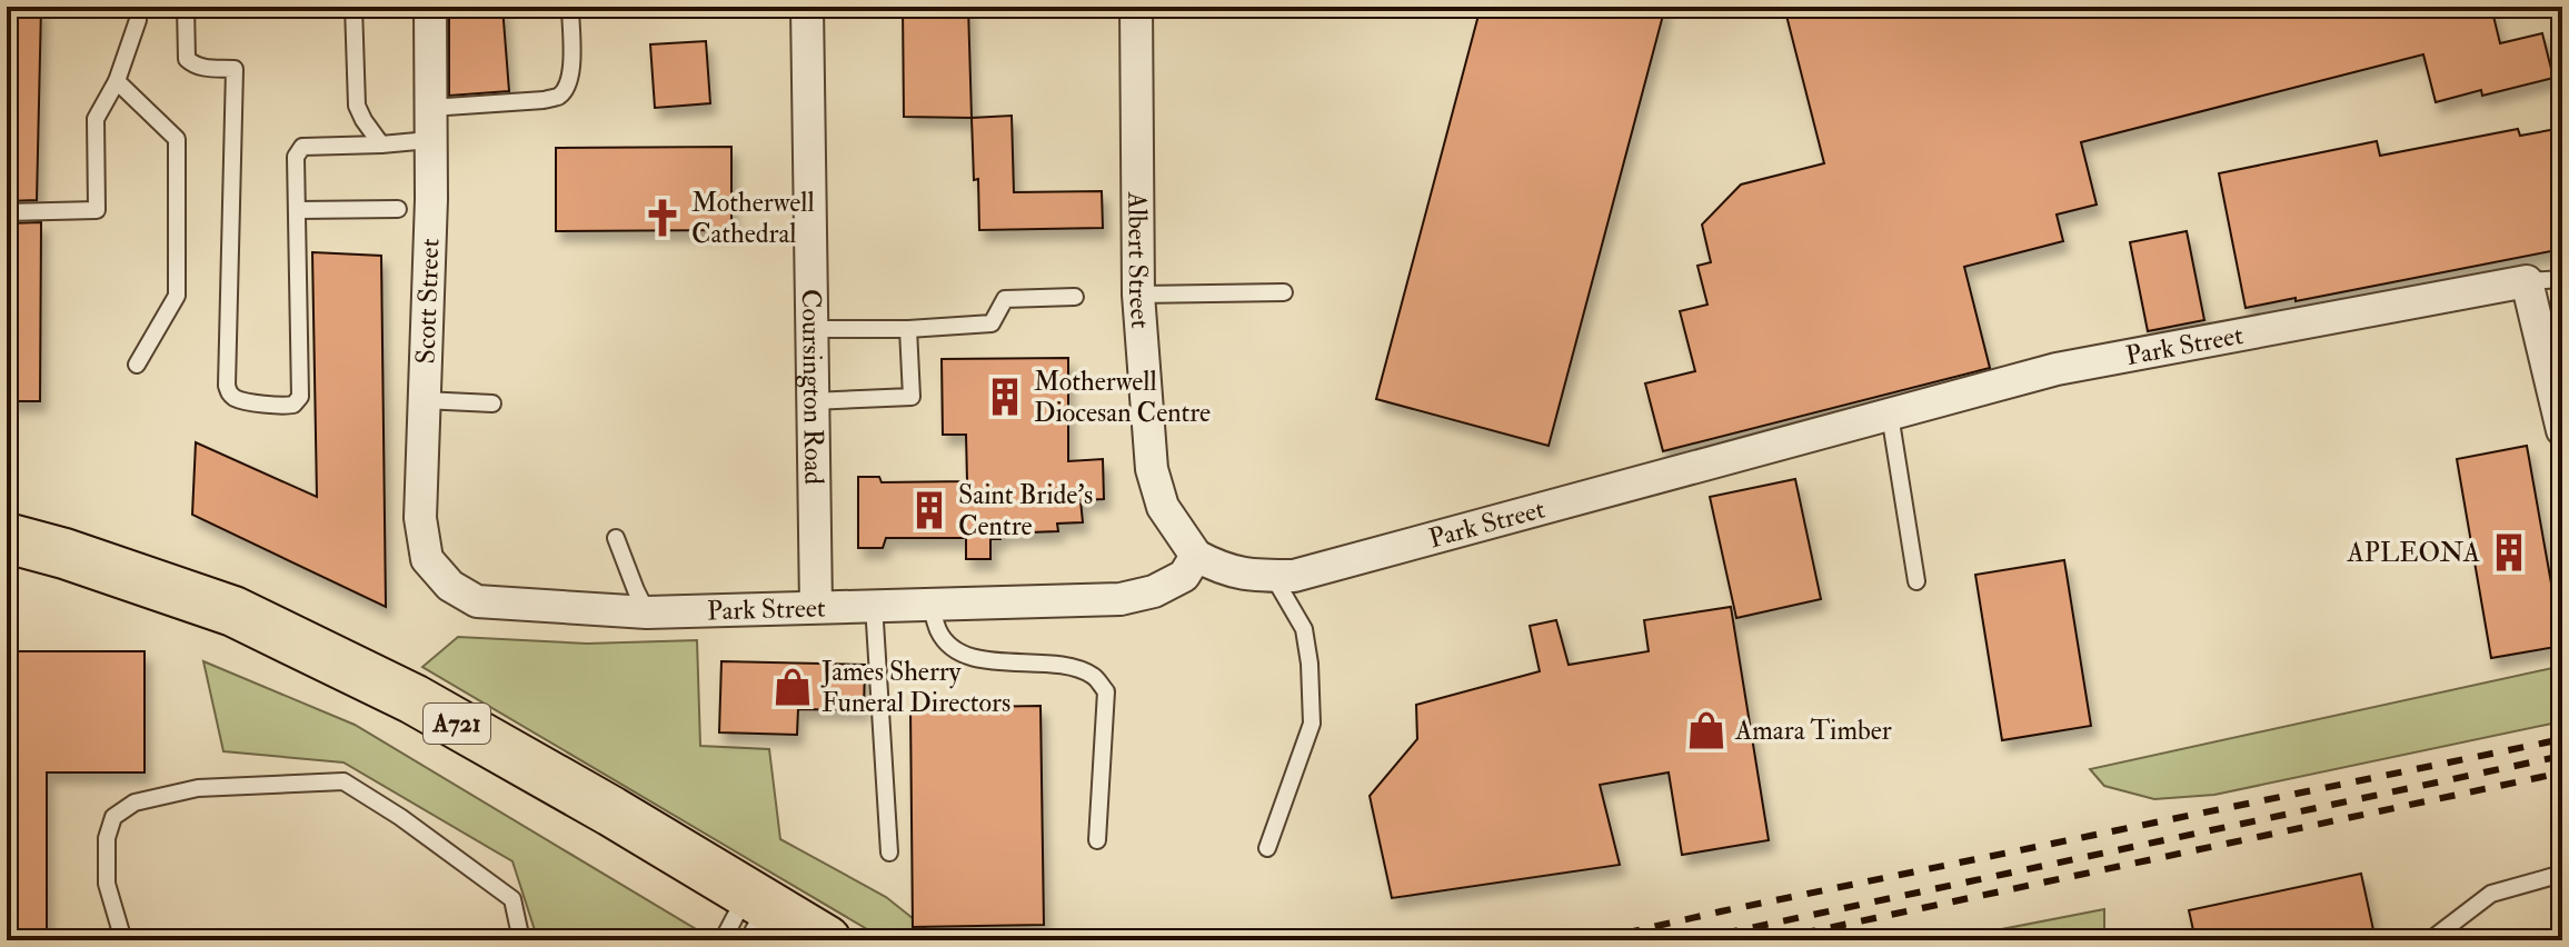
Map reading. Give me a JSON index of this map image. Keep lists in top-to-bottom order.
{
  "streets": {
    "main road": ["A721"],
    "street": [
      "Albert Street",
      "Scott Street",
      "Park Street",
      "Coursington Road"
    ]
  },
  "crossings": [
    ["Albert Street", "Park Street"],
    ["Scott Street", "Park Street"],
    ["Park Street", "Coursington Road"]
  ],
  "places": {
    "church": ["Motherwell Cathedral"],
    "building": ["Motherwell Diocesan Centre", "Saint Bride's Centre", "APLEONA"],
    "shop": ["James Sherry Funeral Directors", "Amara Timber"]
  }
}
